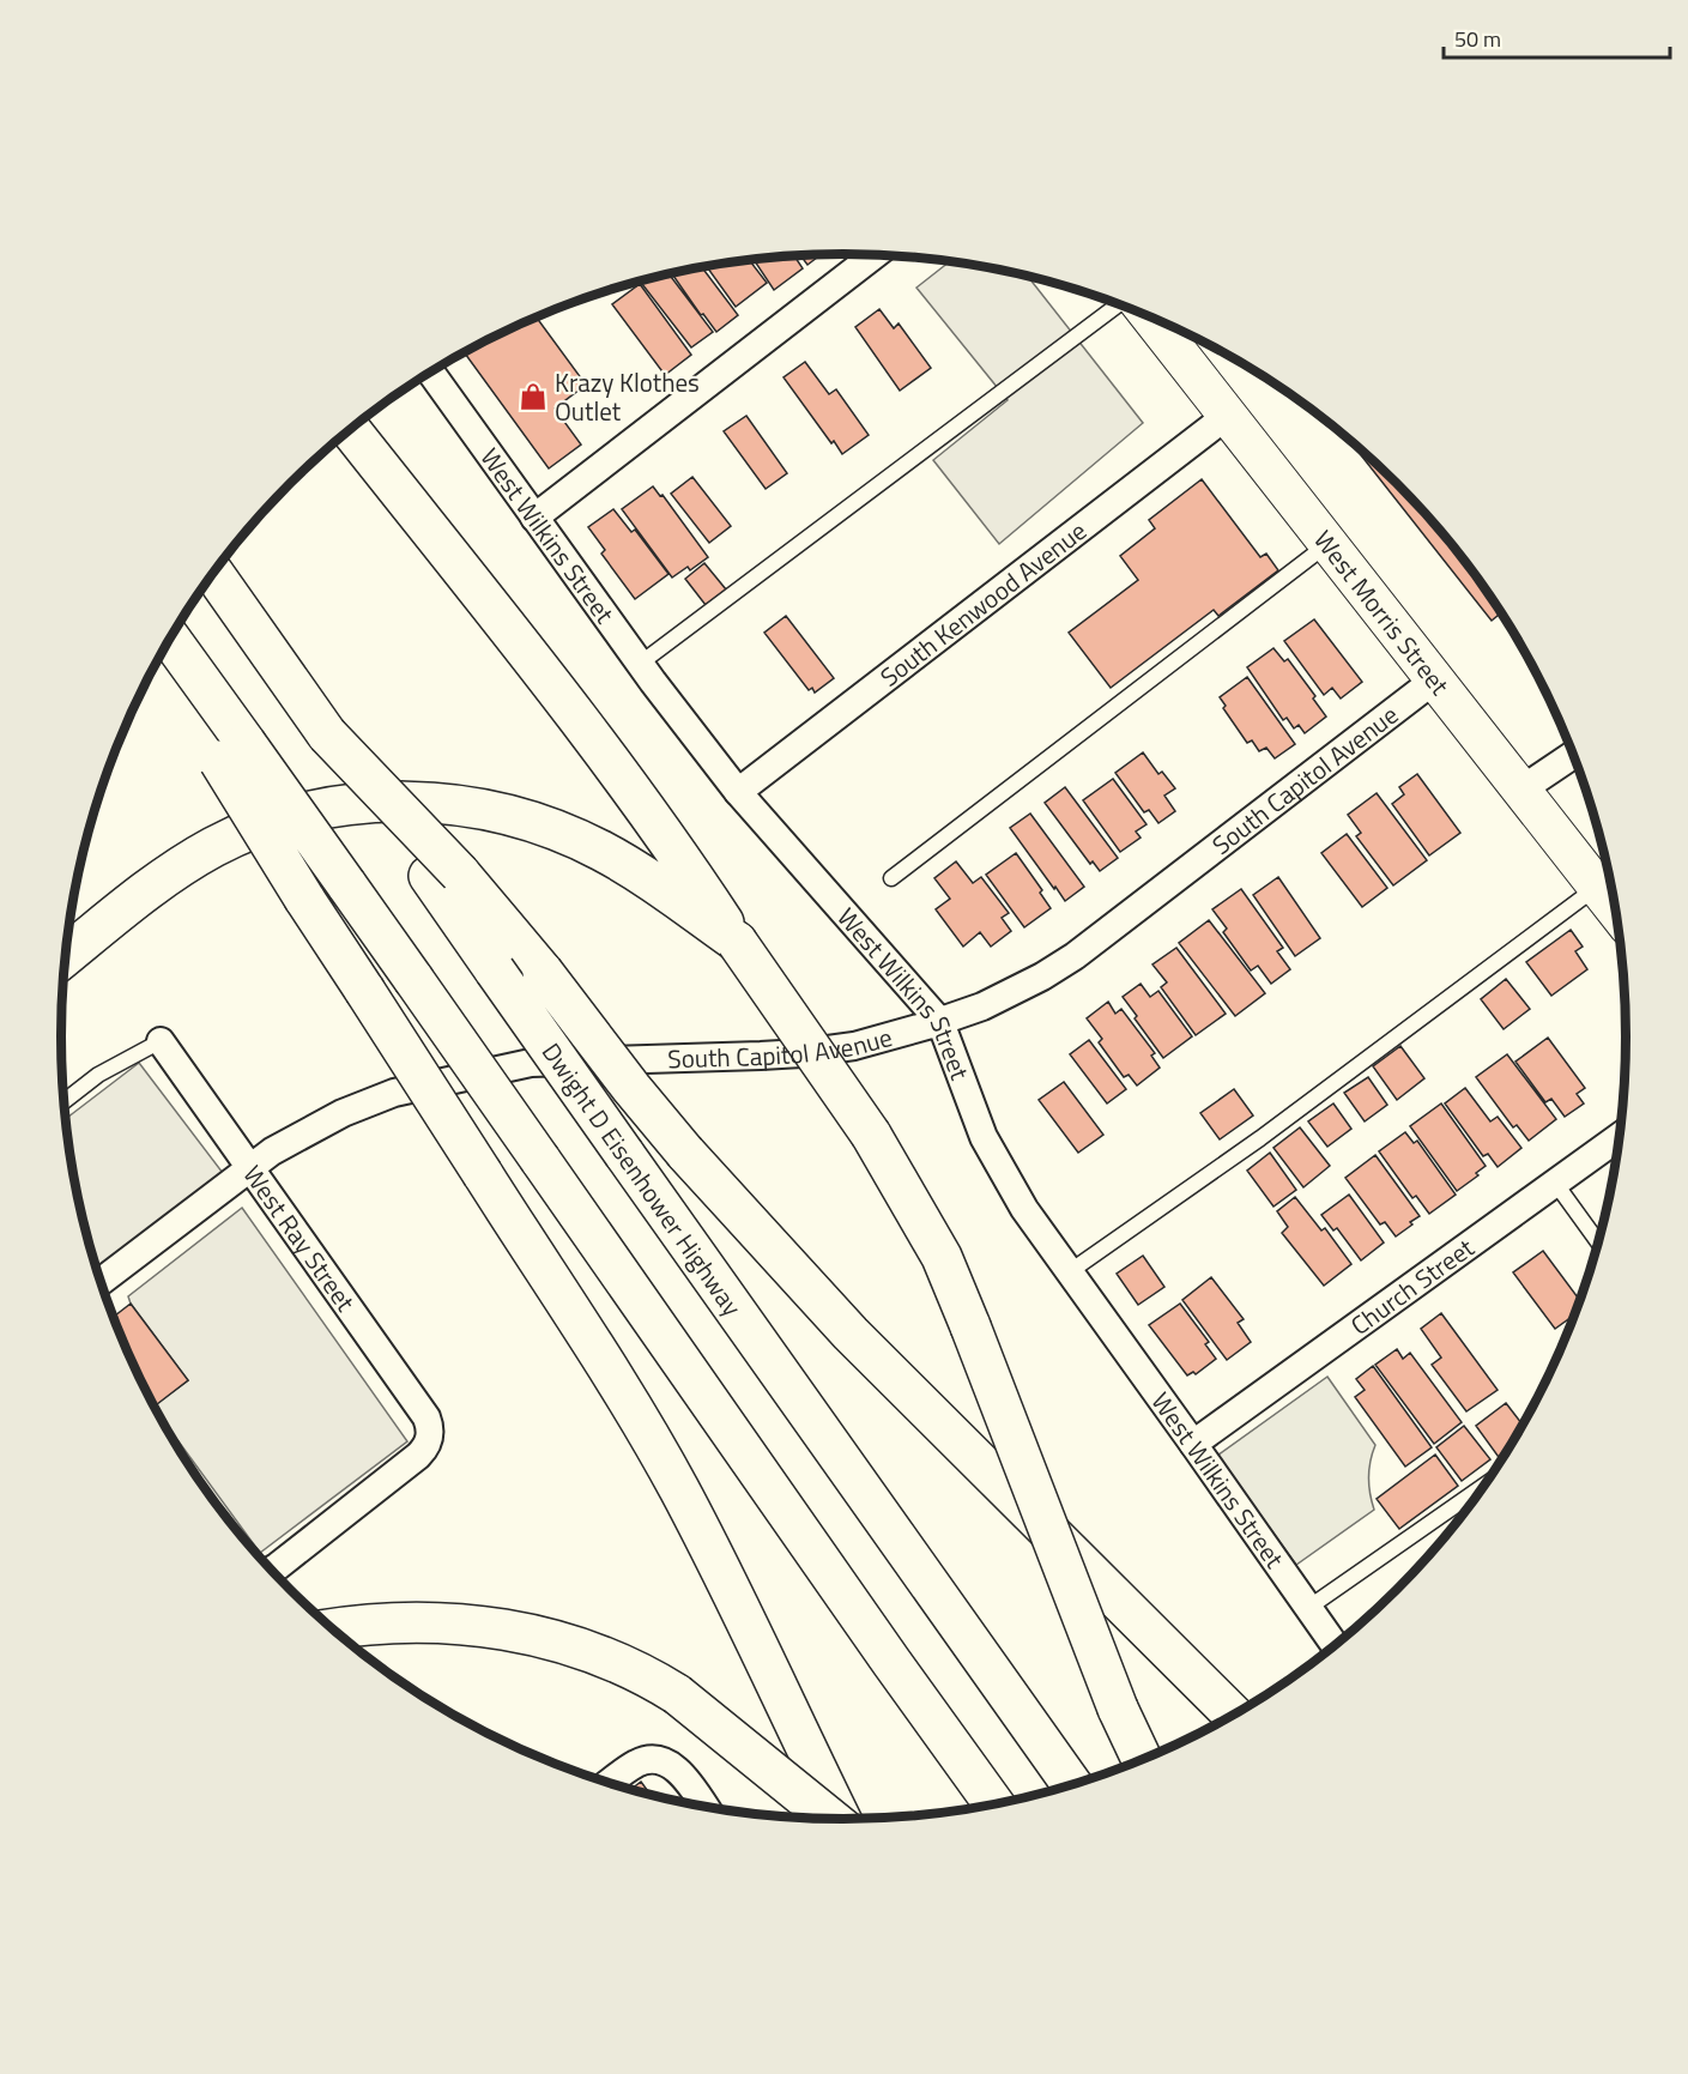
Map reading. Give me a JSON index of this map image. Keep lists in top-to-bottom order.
{
  "streets": {
    "highway": ["Dwight D Eisenhower Highway"],
    "main road": ["West Morris Street"],
    "street": [
      "West Wilkins Street",
      "South Kenwood Avenue",
      "South Capitol Avenue",
      "West Ray Street",
      "Church Street"
    ]
  },
  "crossings": [
    ["West Wilkins Street", "South Kenwood Avenue"],
    ["West Wilkins Street", "South Capitol Avenue"],
    ["West Wilkins Street", "Church Street"],
    ["South Kenwood Avenue", "West Morris Street"],
    ["West Morris Street", "South Capitol Avenue"],
    ["South Capitol Avenue", "West Ray Street"]
  ],
  "places": {
    "shop": ["Krazy Klothes Outlet"]
  },
  "scale_bar": "50 m"
}
